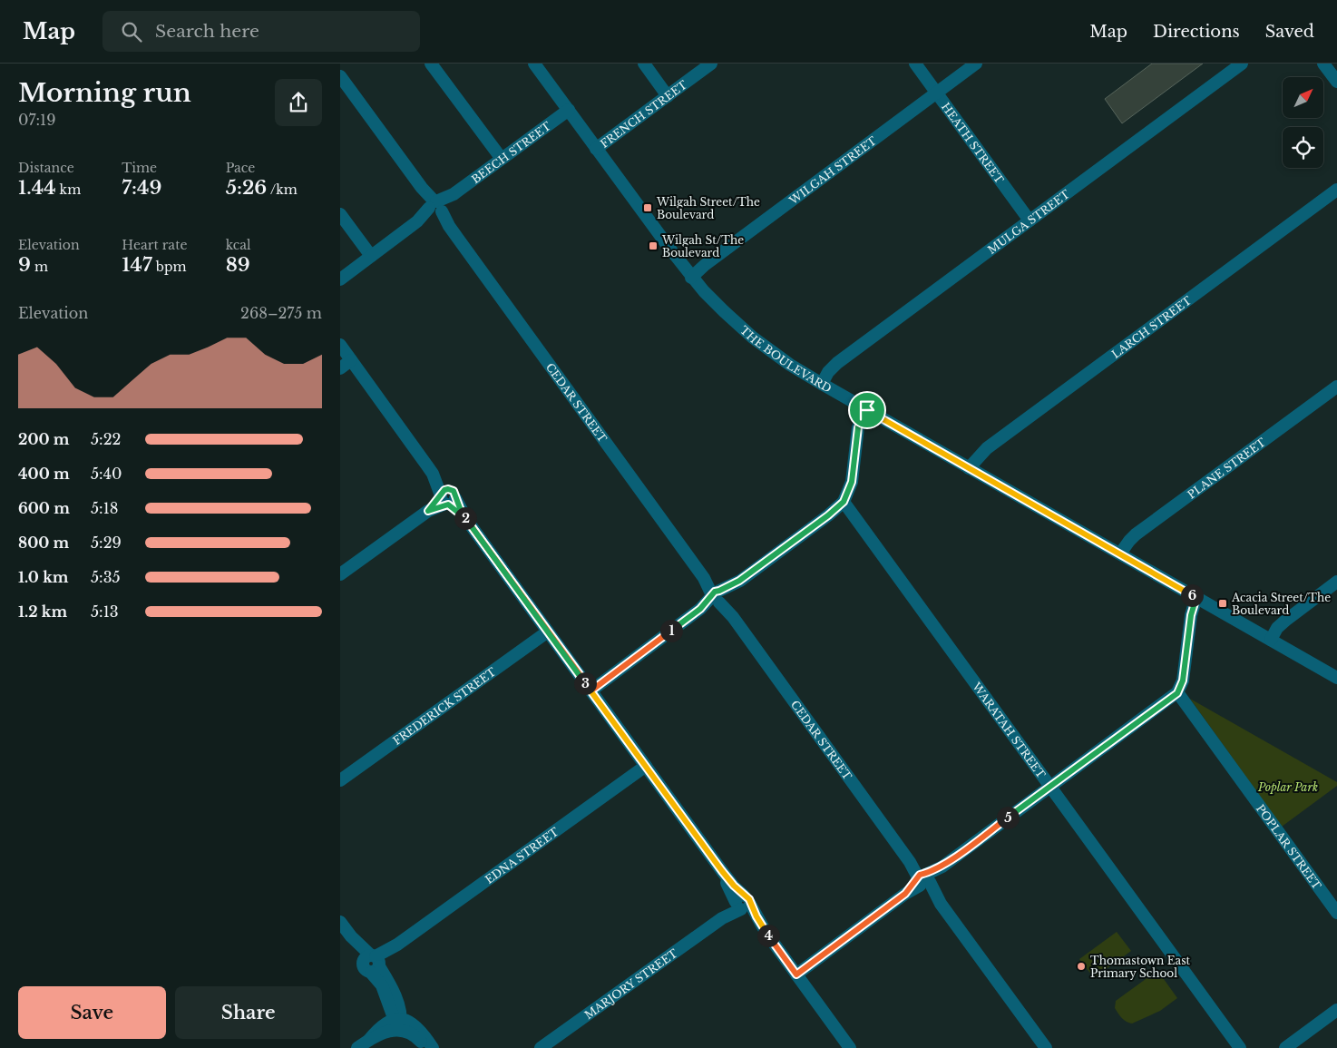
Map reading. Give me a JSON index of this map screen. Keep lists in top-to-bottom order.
{
  "streets": {
    "street": [
      "FRENCH STREET",
      "HEATH STREET",
      "BEECH STREET",
      "WILGAH STREET",
      "MULGA STREET",
      "LARCH STREET",
      "THE BOULEVARD",
      "CEDAR STREET",
      "PLANE STREET",
      "FREDERICK STREET",
      "WARATAH STREET",
      "POPLAR STREET",
      "EDNA STREET",
      "MARJORY STREET"
    ]
  },
  "crossings": [
    ["FRENCH STREET", "THE BOULEVARD"],
    ["HEATH STREET", "WILGAH STREET"],
    ["HEATH STREET", "MULGA STREET"],
    ["BEECH STREET", "THE BOULEVARD"],
    ["BEECH STREET", "CEDAR STREET"],
    ["WILGAH STREET", "THE BOULEVARD"],
    ["MULGA STREET", "THE BOULEVARD"],
    ["LARCH STREET", "THE BOULEVARD"],
    ["THE BOULEVARD", "PLANE STREET"]
  ],
  "parks": ["Poplar Park"],
  "places": {
    "transit": ["Wilgah Street/The Boulevard", "Wilgah St/The Boulevard", "Acacia Street/The Boulevard"],
    "other": ["Thomastown East Primary School"]
  },
  "north": "top right",
  "page": {
    "header": "Map",
    "search": "Search here",
    "nav": ["Map", "Directions", "Saved"],
    "heading": ["Morning run", "07:19"],
    "stats": [
      ["Distance", "1.44 km"],
      ["Time", "7:49"],
      ["Pace", "5:26 /km"],
      ["Elevation", "9 m"],
      ["Heart rate", "147 bpm"],
      ["kcal", "89"]
    ],
    "chart": ["Elevation", "268–275 m"],
    "list": [
      {
        "name": "200 m",
        "note": "5:22"
      },
      {
        "name": "400 m",
        "note": "5:40"
      },
      {
        "name": "600 m",
        "note": "5:18"
      },
      {
        "name": "800 m",
        "note": "5:29"
      },
      {
        "name": "1.0 km",
        "note": "5:35"
      },
      {
        "name": "1.2 km",
        "note": "5:13"
      }
    ],
    "pins": [
      "2",
      "6",
      "1",
      "3",
      "5",
      "4"
    ],
    "buttons": ["Save", "Share"]
  }
}
